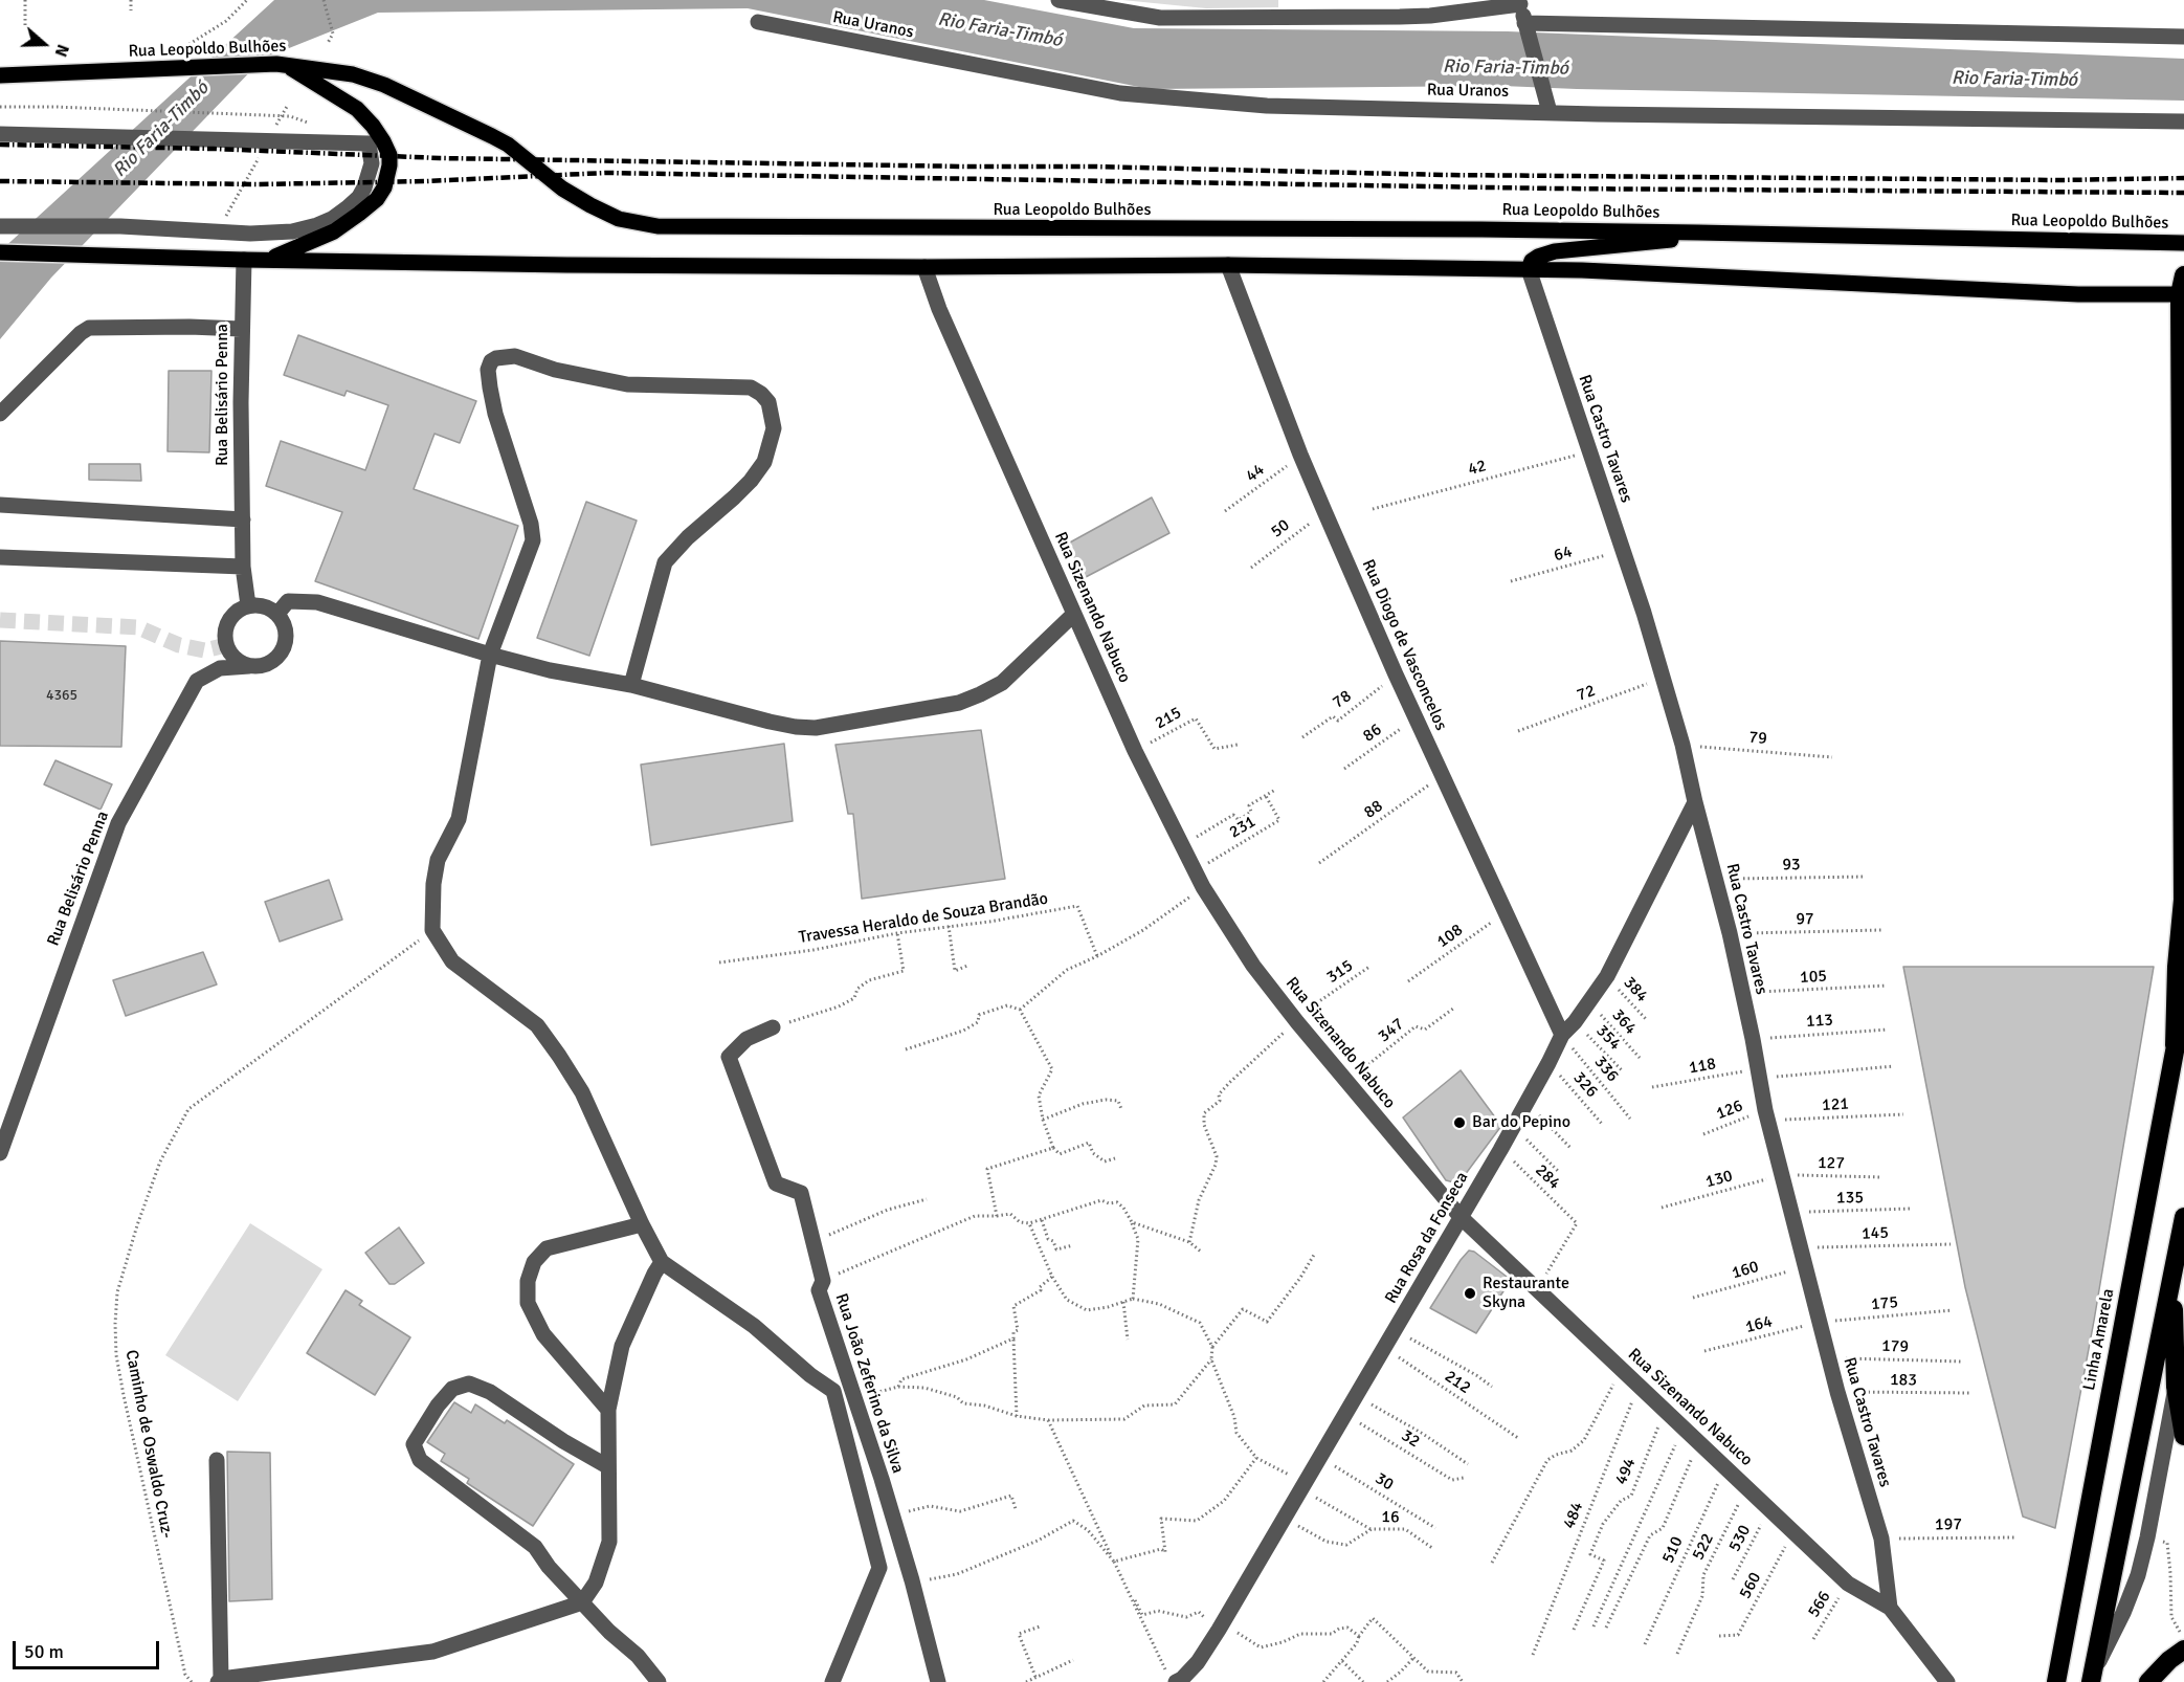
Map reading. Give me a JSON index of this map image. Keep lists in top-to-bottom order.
{
  "streets": {
    "highway": ["Linha Amarela"],
    "main road": ["Rua Leopoldo Bulhões"],
    "street": [
      "Rua Uranos",
      "Rua Belisário Penna",
      "Rua Castro Tavares",
      "Rua Sizenando Nabuco",
      "Rua Diogo de Vasconcelos",
      "Rua Rosa da Fonseca",
      "Rua João Zeferino da Silva"
    ],
    "path": [
      "42",
      "44",
      "50",
      "64",
      "72",
      "78",
      "215",
      "86",
      "79",
      "88",
      "231",
      "93",
      "Travessa Heraldo de Souza Brandão",
      "97",
      "108",
      "315",
      "105",
      "384",
      "113",
      "364",
      "347",
      "354",
      "118",
      "336",
      "326",
      "121",
      "126",
      "127",
      "284",
      "130",
      "135",
      "145",
      "160",
      "175",
      "164",
      "179",
      "183",
      "212",
      "32",
      "Caminho de Oswaldo Cruz-",
      "494",
      "30",
      "484",
      "16",
      "197",
      "530",
      "522",
      "510",
      "560",
      "566"
    ]
  },
  "crossings": [
    ["Rua Castro Tavares", "42"],
    ["Rua Castro Tavares", "64"],
    ["Rua Castro Tavares", "Rua Sizenando Nabuco"],
    ["Rua Castro Tavares", "72"],
    ["Rua Castro Tavares", "79"],
    ["Rua Castro Tavares", "93"],
    ["Rua Castro Tavares", "97"],
    ["Rua Castro Tavares", "105"],
    ["Rua Castro Tavares", "113"],
    ["Rua Castro Tavares", "118"],
    ["Rua Castro Tavares", "121"],
    ["Rua Castro Tavares", "126"],
    ["Rua Castro Tavares", "127"],
    ["Rua Castro Tavares", "130"],
    ["Rua Castro Tavares", "135"],
    ["Rua Castro Tavares", "145"],
    ["Rua Castro Tavares", "Rua Rosa da Fonseca"],
    ["Rua Castro Tavares", "160"],
    ["Rua Castro Tavares", "175"],
    ["Rua Castro Tavares", "164"],
    ["Rua Castro Tavares", "179"],
    ["Rua Castro Tavares", "183"],
    ["Rua Castro Tavares", "197"],
    ["44", "Rua Diogo de Vasconcelos"],
    ["50", "Rua Diogo de Vasconcelos"],
    ["Rua Sizenando Nabuco", "215"],
    ["Rua Sizenando Nabuco", "231"],
    ["Rua Sizenando Nabuco", "315"],
    ["Rua Sizenando Nabuco", "347"],
    ["Rua Sizenando Nabuco", "284"],
    ["Rua Sizenando Nabuco", "Rua Rosa da Fonseca"],
    ["Rua Sizenando Nabuco", "494"],
    ["Rua Sizenando Nabuco", "484"],
    ["Rua Sizenando Nabuco", "530"],
    ["Rua Sizenando Nabuco", "522"],
    ["Rua Sizenando Nabuco", "510"],
    ["Rua Sizenando Nabuco", "560"],
    ["Rua Sizenando Nabuco", "566"],
    ["Rua Diogo de Vasconcelos", "78"],
    ["Rua Diogo de Vasconcelos", "86"],
    ["Rua Diogo de Vasconcelos", "88"],
    ["Rua Diogo de Vasconcelos", "108"],
    ["Rua Diogo de Vasconcelos", "336"],
    ["Rua Diogo de Vasconcelos", "Rua Rosa da Fonseca"],
    ["384", "Rua Rosa da Fonseca"],
    ["364", "Rua Rosa da Fonseca"],
    ["354", "Rua Rosa da Fonseca"],
    ["118", "121"],
    ["336", "Rua Rosa da Fonseca"],
    ["326", "Rua Rosa da Fonseca"],
    ["121", "126"],
    ["127", "130"],
    ["284", "Rua Rosa da Fonseca"],
    ["Rua Rosa da Fonseca", "212"],
    ["Rua Rosa da Fonseca", "32"],
    ["Rua Rosa da Fonseca", "30"],
    ["Rua Rosa da Fonseca", "16"],
    ["175", "164"]
  ],
  "water": ["Rio Faria-Timbó"],
  "places": ["Bar do Pepino", "Restaurante Skyna"],
  "house_numbers": ["4365"],
  "scale_bar": "50 m",
  "north": "right"
}
